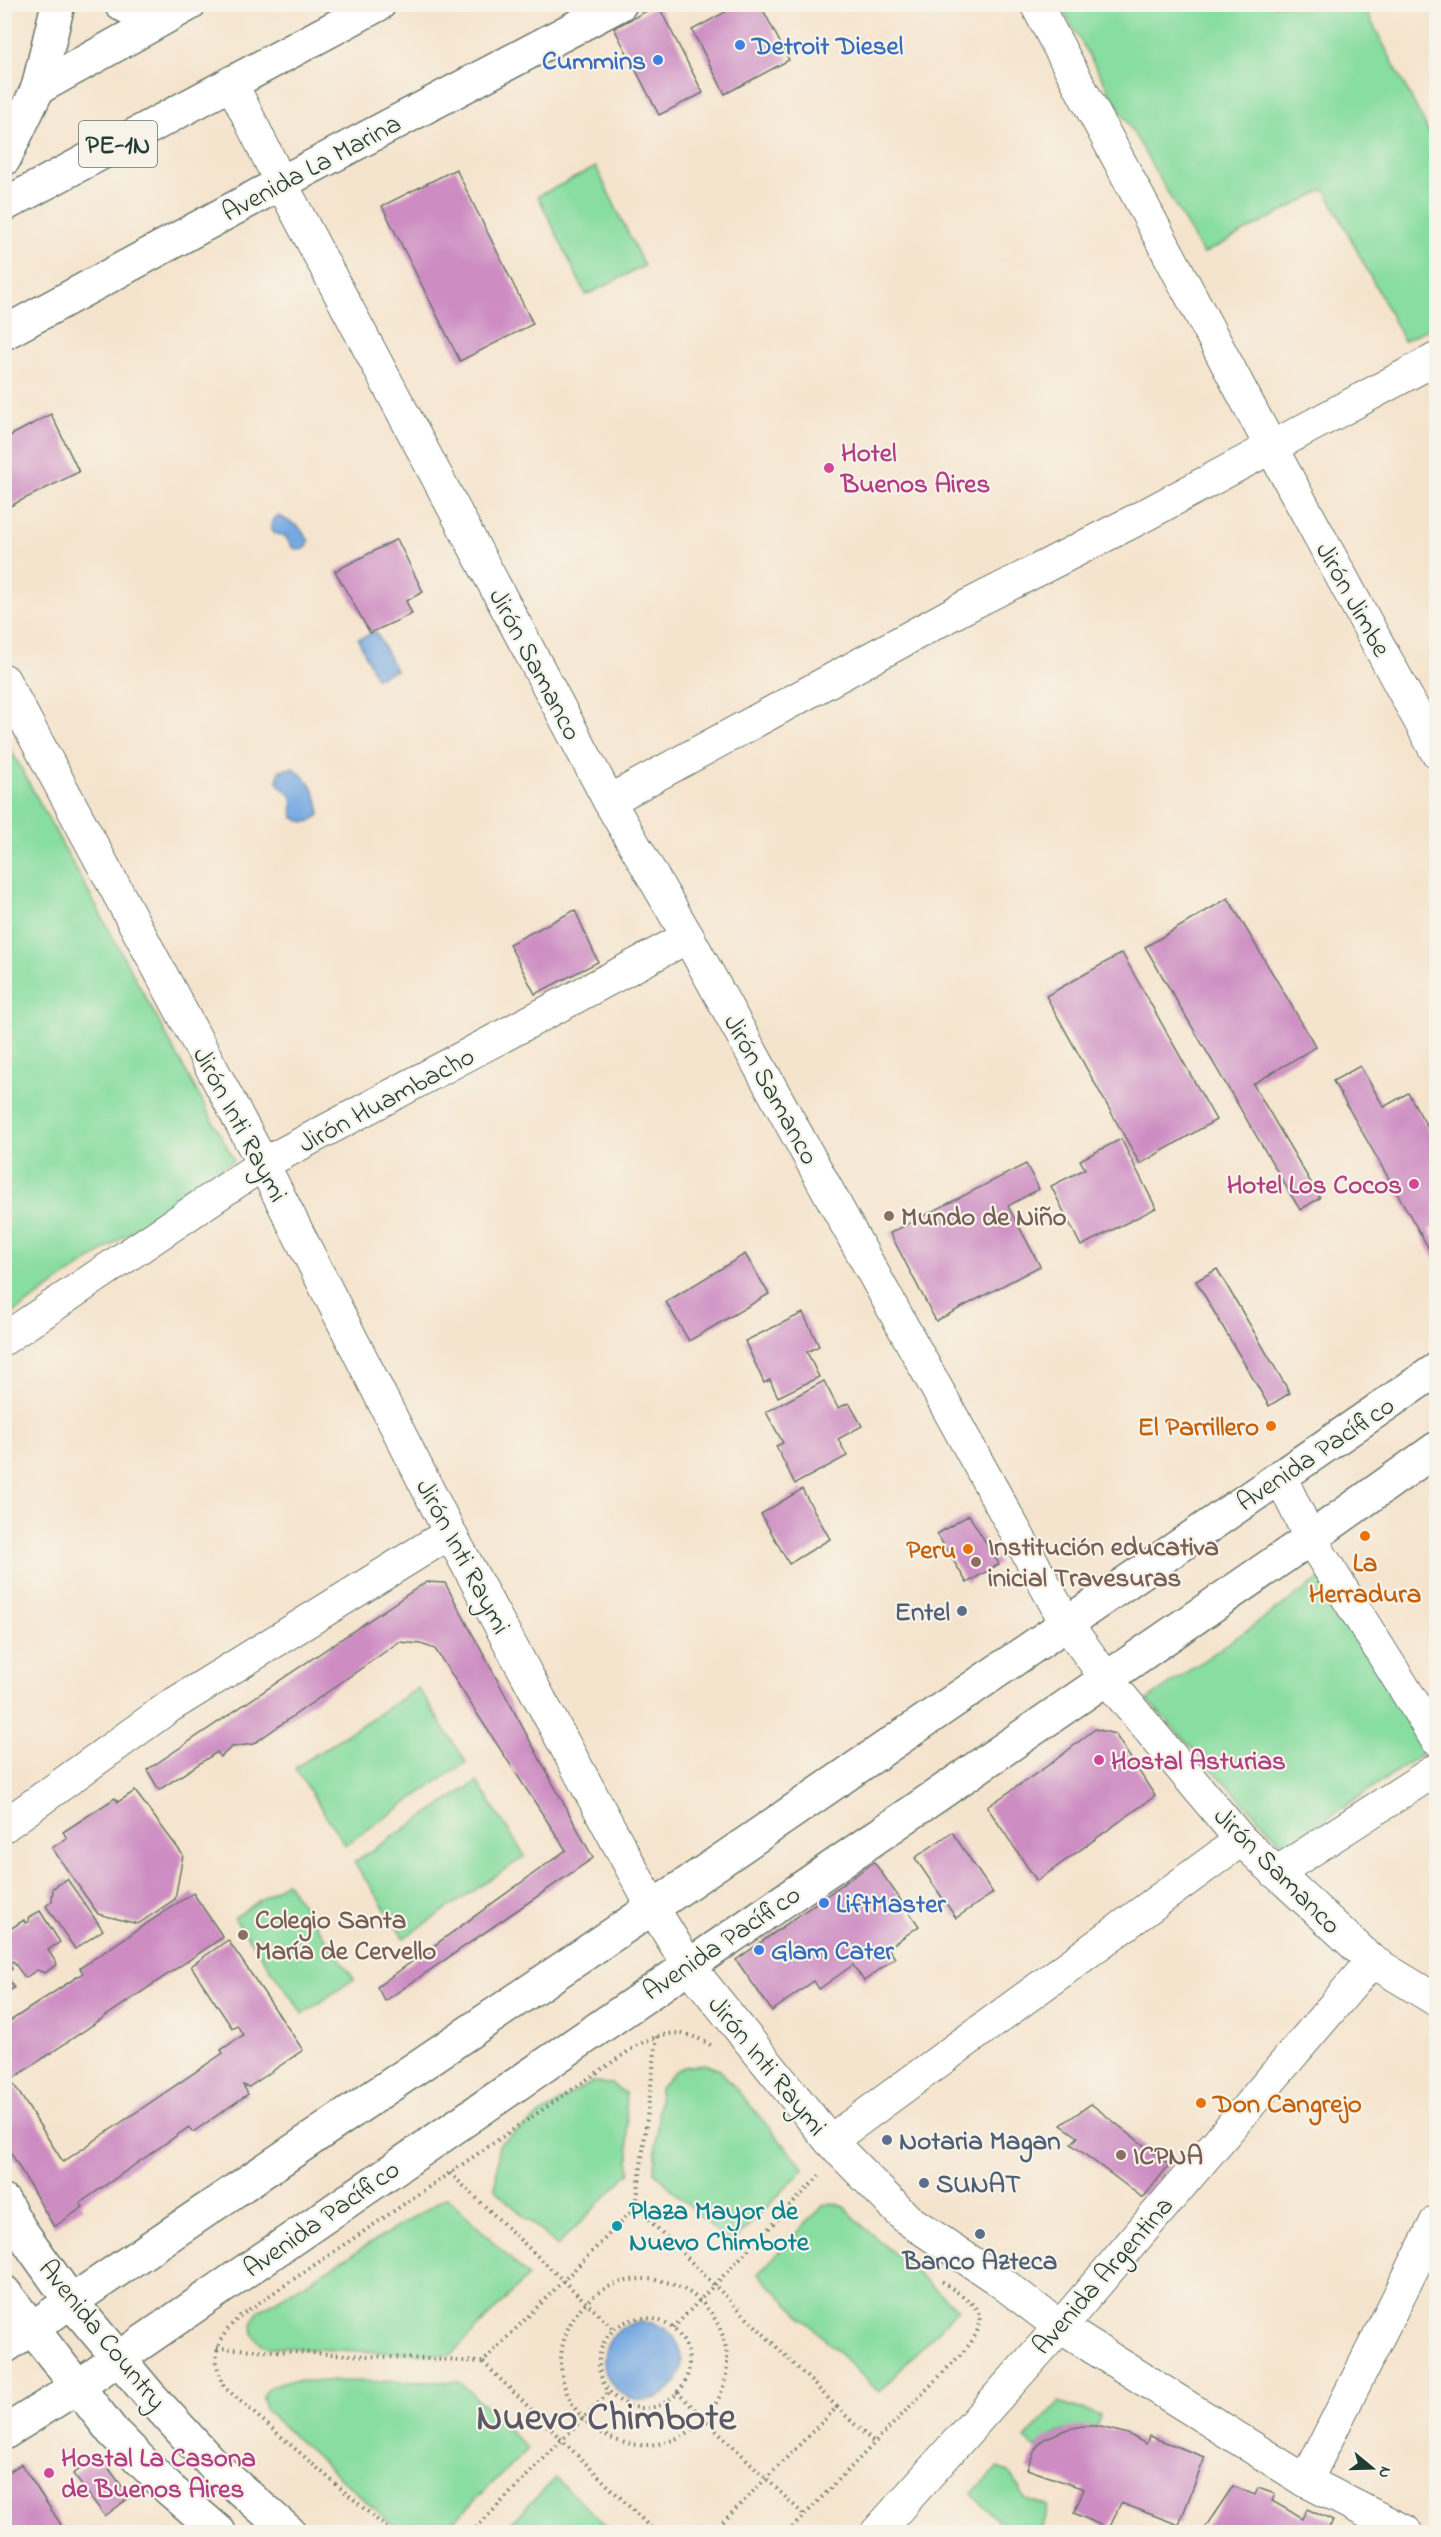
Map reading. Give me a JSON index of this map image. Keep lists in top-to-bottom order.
{
  "streets": {
    "main road": [
      "PE-1N",
      "Avenida La Marina",
      "Avenida Pacífico",
      "Avenida Country"
    ],
    "street": [
      "Jirón Jimbe",
      "Jirón Samanco",
      "Jirón Huambacho",
      "Jirón Inti Raymi",
      "Avenida Argentina"
    ]
  },
  "crossings": [
    ["PE-1N", "Jirón Samanco"],
    ["Avenida La Marina", "Jirón Samanco"],
    ["Jirón Samanco", "Jirón Huambacho"],
    ["Jirón Samanco", "Avenida Pacífico"],
    ["Jirón Samanco", "Avenida Argentina"],
    ["Jirón Huambacho", "Jirón Inti Raymi"],
    ["Jirón Inti Raymi", "Avenida Pacífico"],
    ["Jirón Inti Raymi", "Avenida Argentina"],
    ["Avenida Pacífico", "Avenida Country"]
  ],
  "districts": ["Nuevo Chimbote"],
  "places": [
    "Detroit Diesel",
    "Cummins",
    "Hotel Buenos Aires",
    "Hotel Los Cocos",
    "Mundo de Niño",
    "El Parrillero",
    "La Herradura",
    "Peru",
    "Institución educativa inicial Travesuras",
    "Entel",
    "Hostal Asturias",
    "LiftMaster",
    "Colegio Santa María de Cervello",
    "Glam Cater",
    "Don Cangrejo",
    "Notaria Magan",
    "ICPNA",
    "SUNAT",
    "Plaza Mayor de Nuevo Chimbote",
    "Banco Azteca",
    "Hostal La Casona de Buenos Aires"
  ],
  "north": "right"
}
